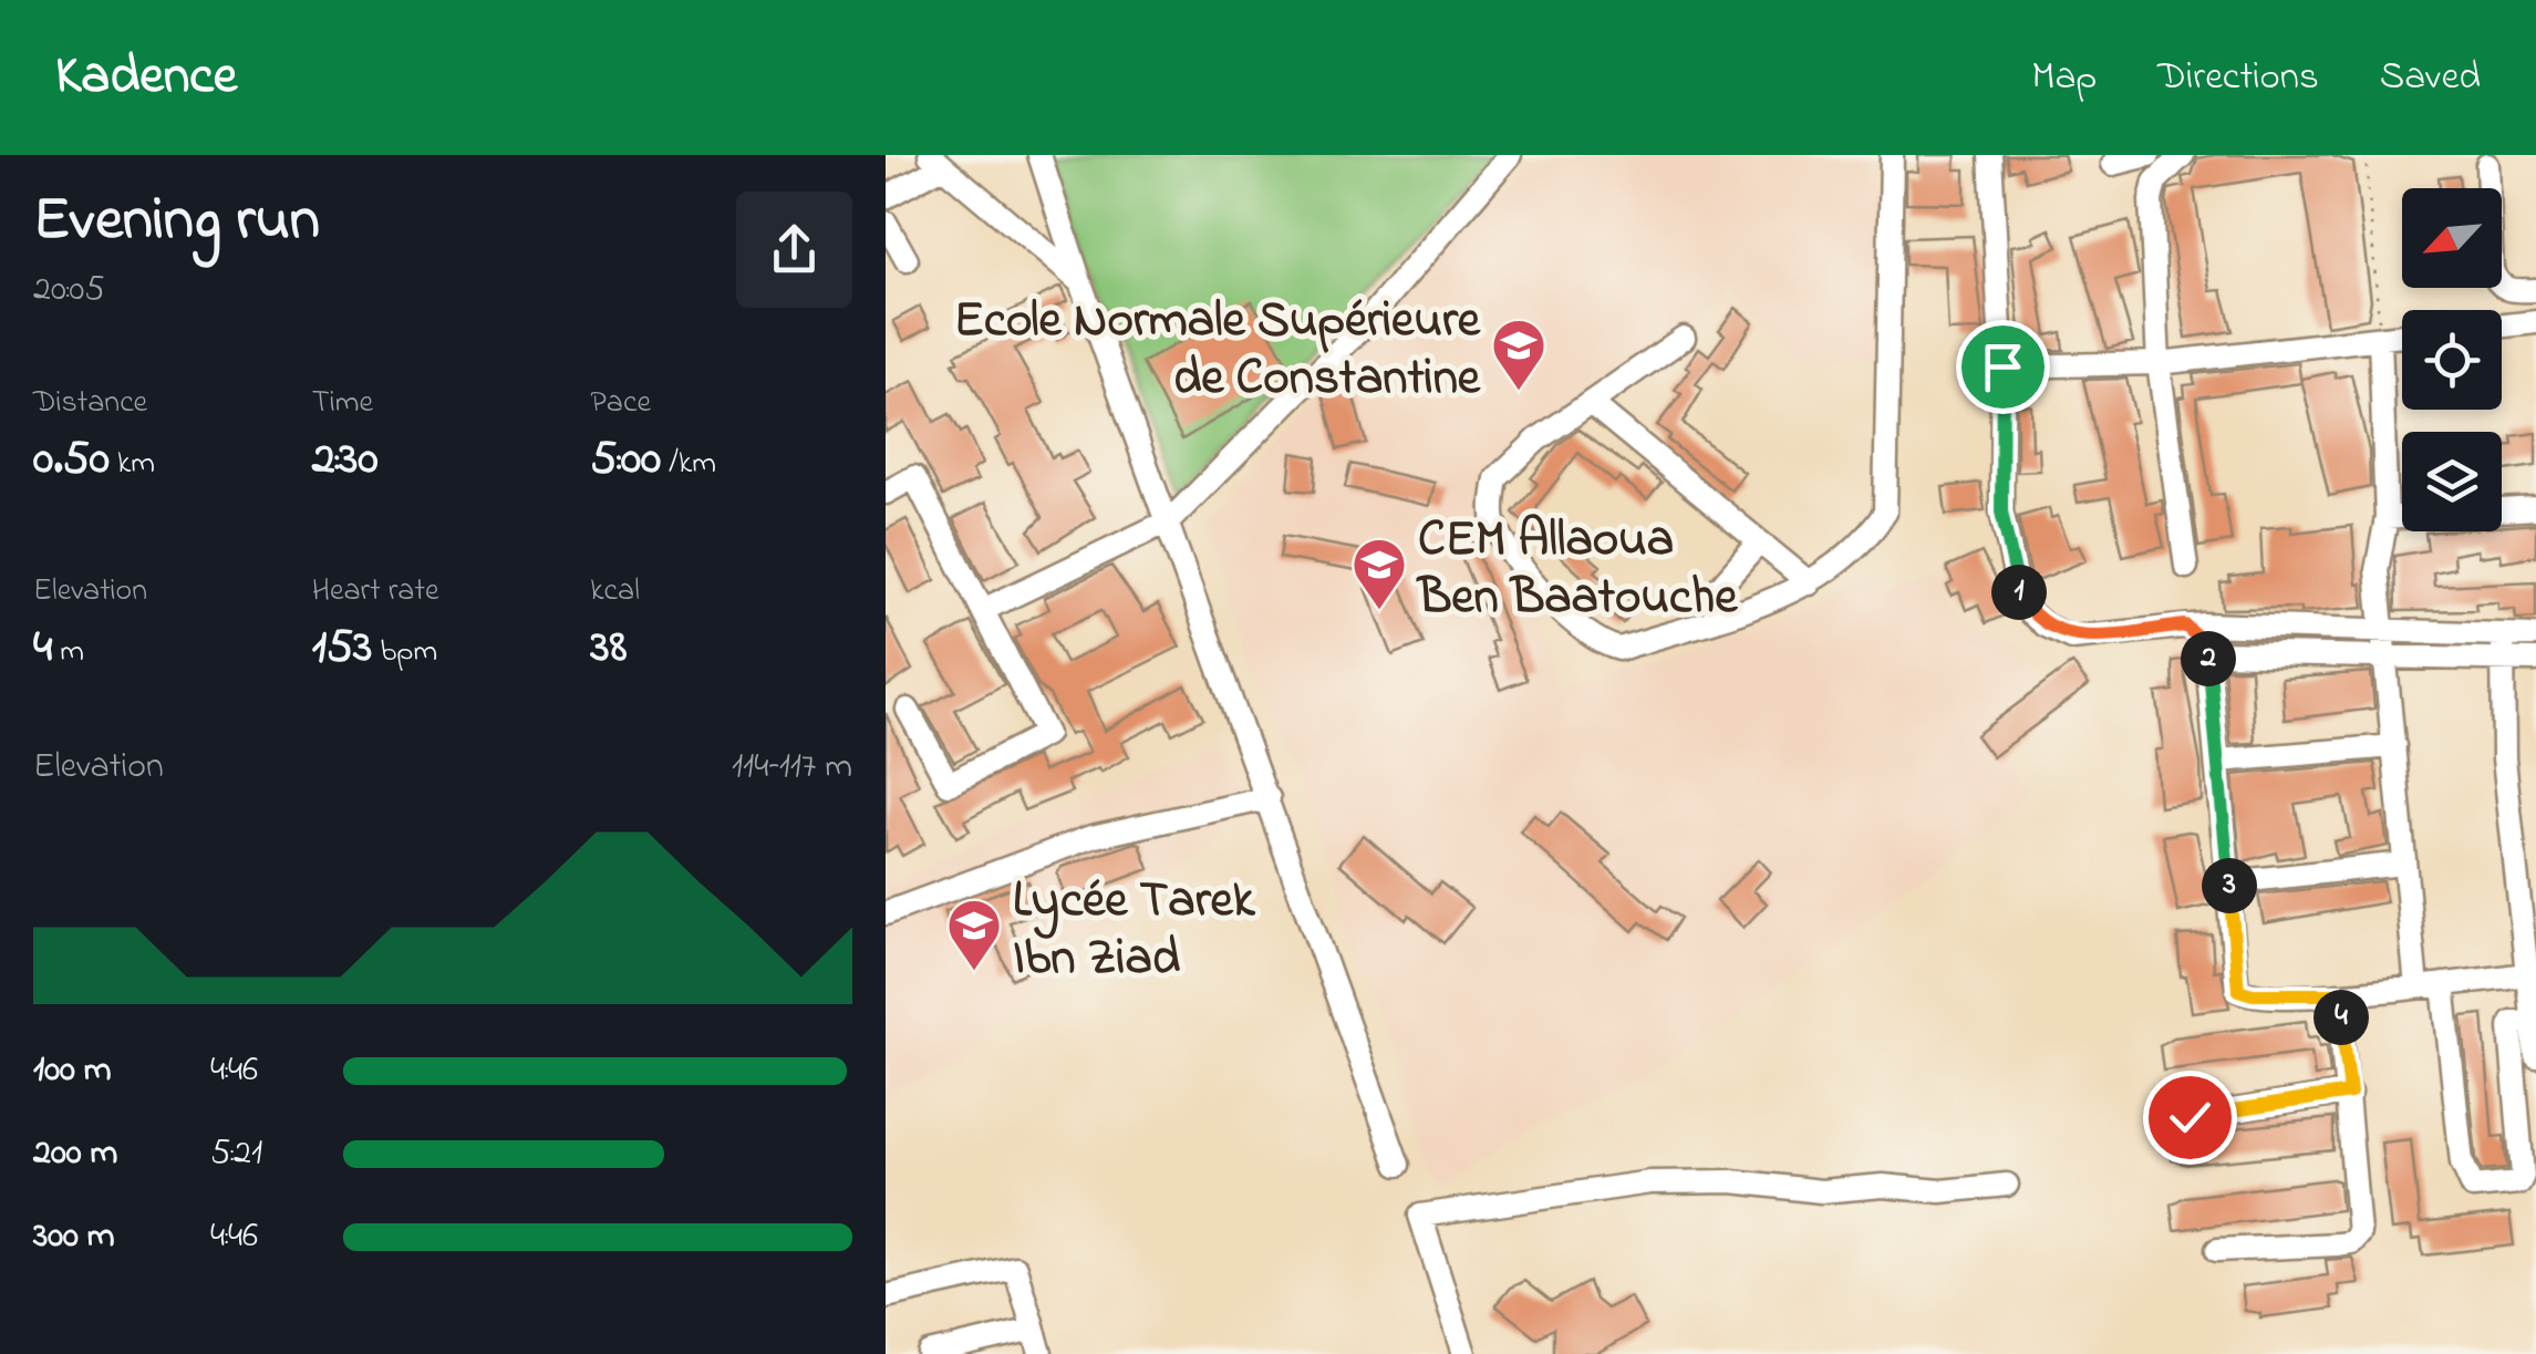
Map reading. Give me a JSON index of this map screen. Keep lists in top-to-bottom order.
{
  "places": {
    "school or university": ["Ecole Normale Supérieure de Constantine", "CEM Allaoua Ben Baatouche", "Lycée Tarek Ibn Ziad"]
  },
  "north": "bottom left",
  "page": {
    "header": "Kadence",
    "nav": ["Map", "Directions", "Saved"],
    "heading": ["Evening run", "20:05"],
    "stats": [
      ["Distance", "0.50 km"],
      ["Time", "2:30"],
      ["Pace", "5:00 /km"],
      ["Elevation", "4 m"],
      ["Heart rate", "153 bpm"],
      ["kcal", "38"]
    ],
    "pins": [
      "1",
      "2",
      "3",
      "4"
    ],
    "chart": ["Elevation", "114–117 m"],
    "list": [
      {
        "name": "100 m",
        "note": "4:46"
      },
      {
        "name": "200 m",
        "note": "5:21"
      },
      {
        "name": "300 m",
        "note": "4:46"
      }
    ]
  }
}
